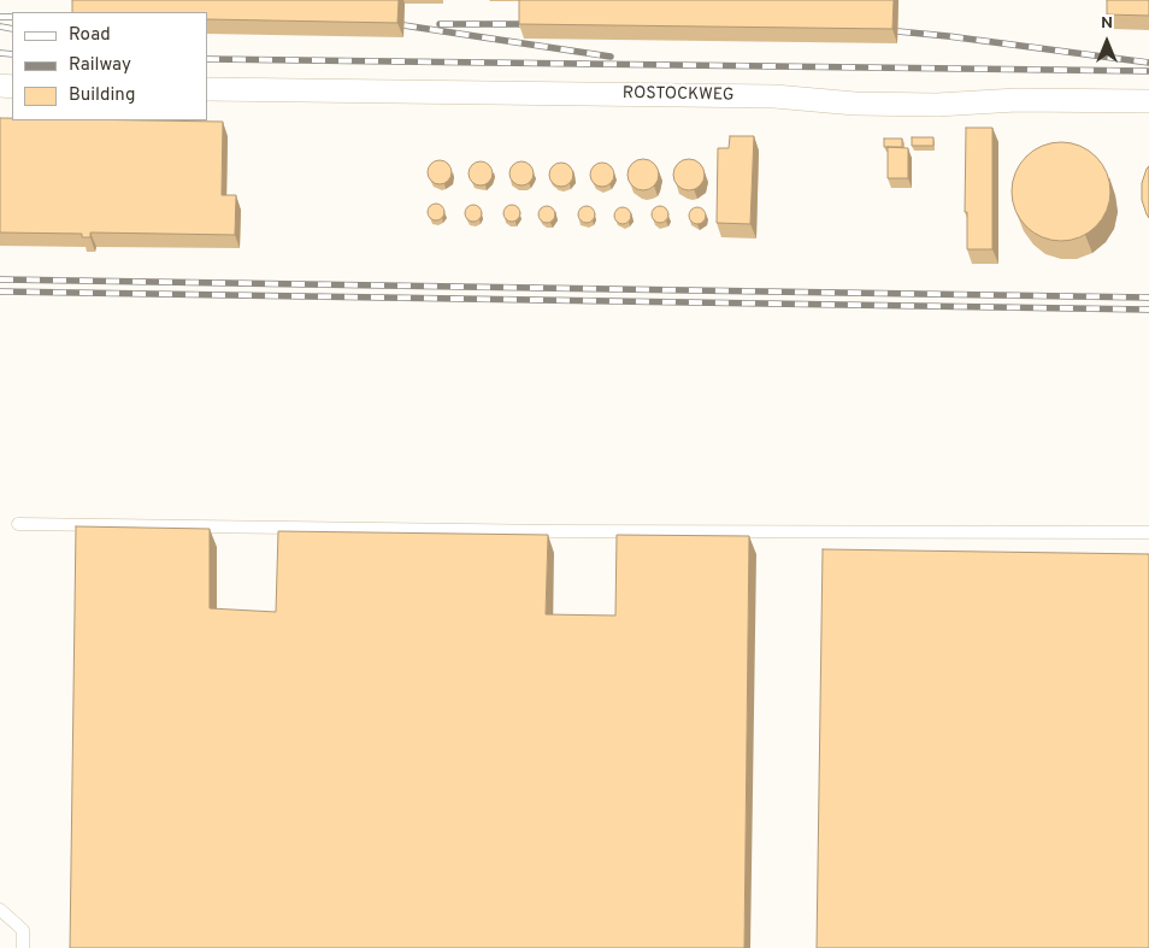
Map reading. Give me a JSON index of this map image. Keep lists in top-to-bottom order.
{
  "streets": {
    "street": ["ROSTOCKWEG"]
  },
  "legend": ["Road", "Railway", "Building"],
  "north": "top"
}
